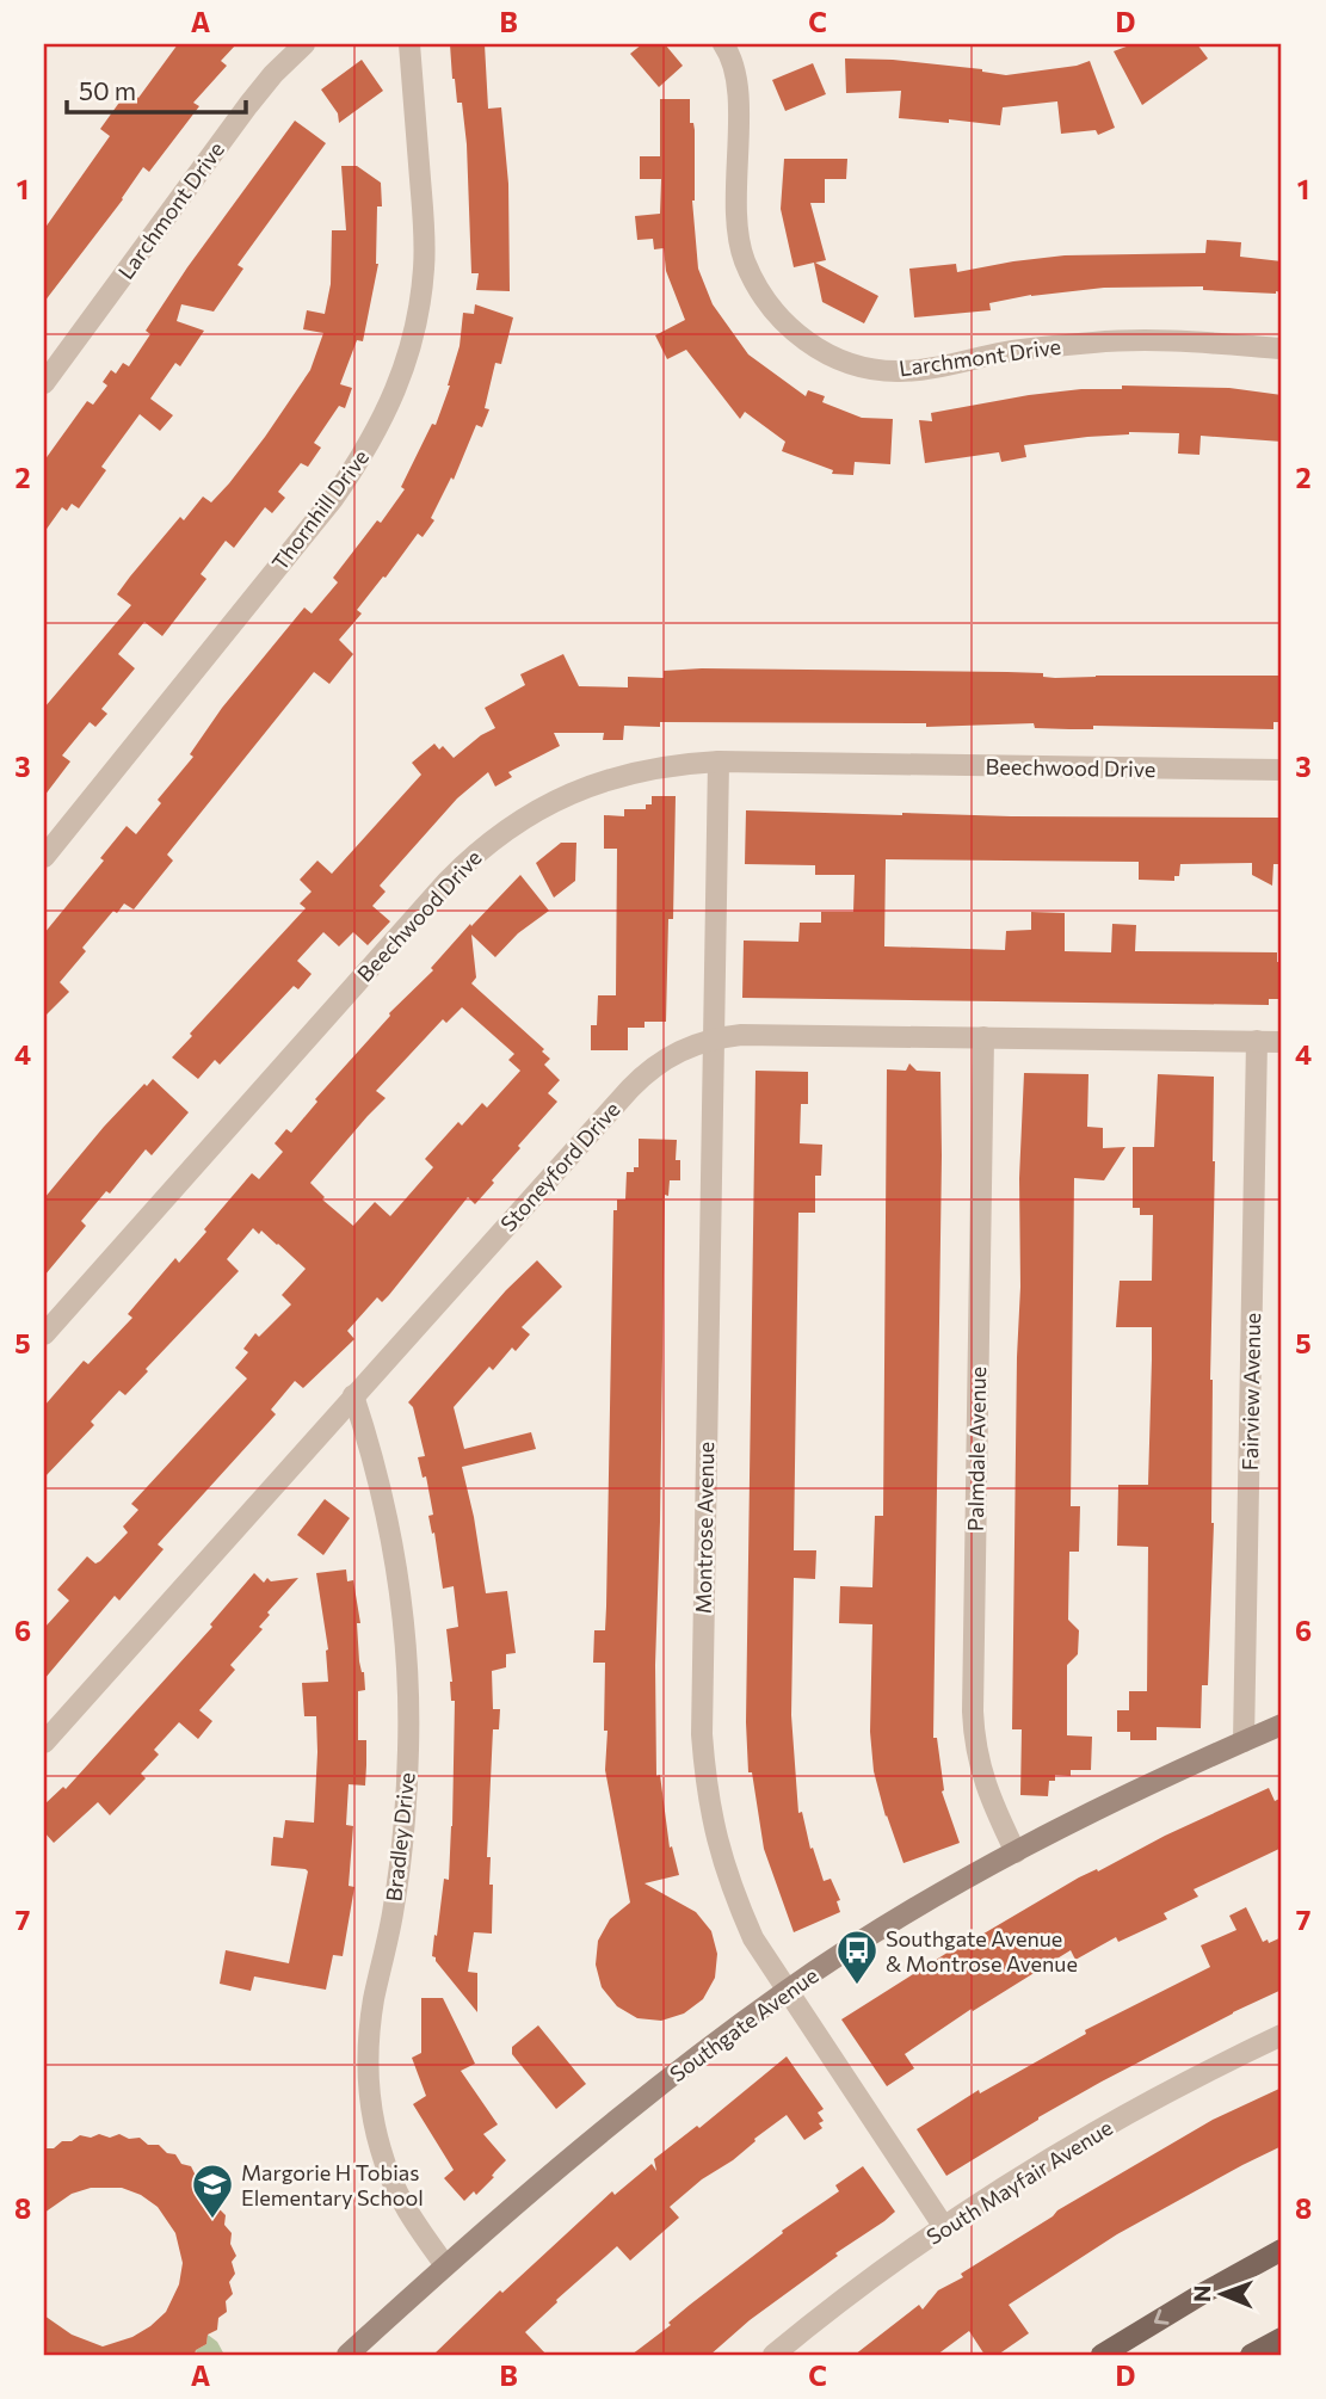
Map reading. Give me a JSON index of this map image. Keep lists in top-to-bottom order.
{
  "streets": {
    "street": [
      "Larchmont Drive",
      "Thornhill Drive",
      "Beechwood Drive",
      "Stoneyford Drive",
      "Fairview Avenue",
      "Palmdale Avenue",
      "Montrose Avenue",
      "Bradley Drive",
      "Southgate Avenue",
      "South Mayfair Avenue"
    ]
  },
  "crossings": [
    ["Beechwood Drive", "Montrose Avenue"],
    ["Stoneyford Drive", "Fairview Avenue"],
    ["Stoneyford Drive", "Palmdale Avenue"],
    ["Stoneyford Drive", "Montrose Avenue"],
    ["Stoneyford Drive", "Bradley Drive"],
    ["Fairview Avenue", "Southgate Avenue"],
    ["Palmdale Avenue", "Southgate Avenue"],
    ["Montrose Avenue", "Southgate Avenue"],
    ["Montrose Avenue", "South Mayfair Avenue"],
    ["Bradley Drive", "Southgate Avenue"]
  ],
  "places": {
    "bus stop": ["Southgate Avenue & Montrose Avenue"],
    "school or university": ["Margorie H Tobias Elementary School"]
  },
  "scale_bar": "50 m",
  "north": "left",
  "grid": {
    "columns": [
      "A",
      "B",
      "C",
      "D"
    ],
    "rows": [
      "1",
      "2",
      "3",
      "4",
      "5",
      "6",
      "7",
      "8"
    ]
  }
}
